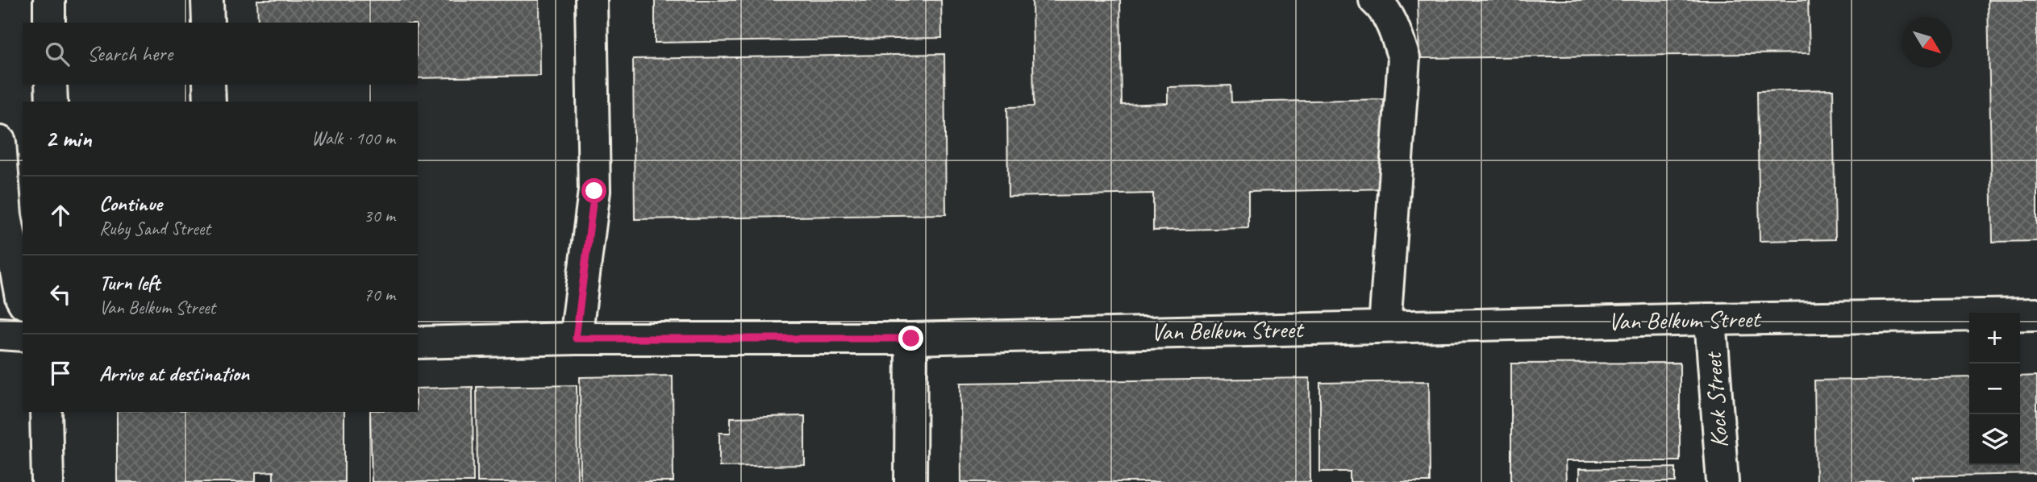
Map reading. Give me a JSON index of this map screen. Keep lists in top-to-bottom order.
{
  "streets": {
    "street": ["Van Belkum Street", "Kock Street"]
  },
  "crossings": [
    ["Van Belkum Street", "Kock Street"]
  ],
  "north": "bottom right",
  "page": {
    "search": "Search here",
    "heading": ["2 min", "Walk · 100 m"],
    "list": [
      ["Continue", "Ruby Sand Street", "30 m"],
      ["Turn left", "Van Belkum Street", "70 m"],
      "Arrive at destination"
    ],
    "map_buttons": ["+", "−"]
  }
}
